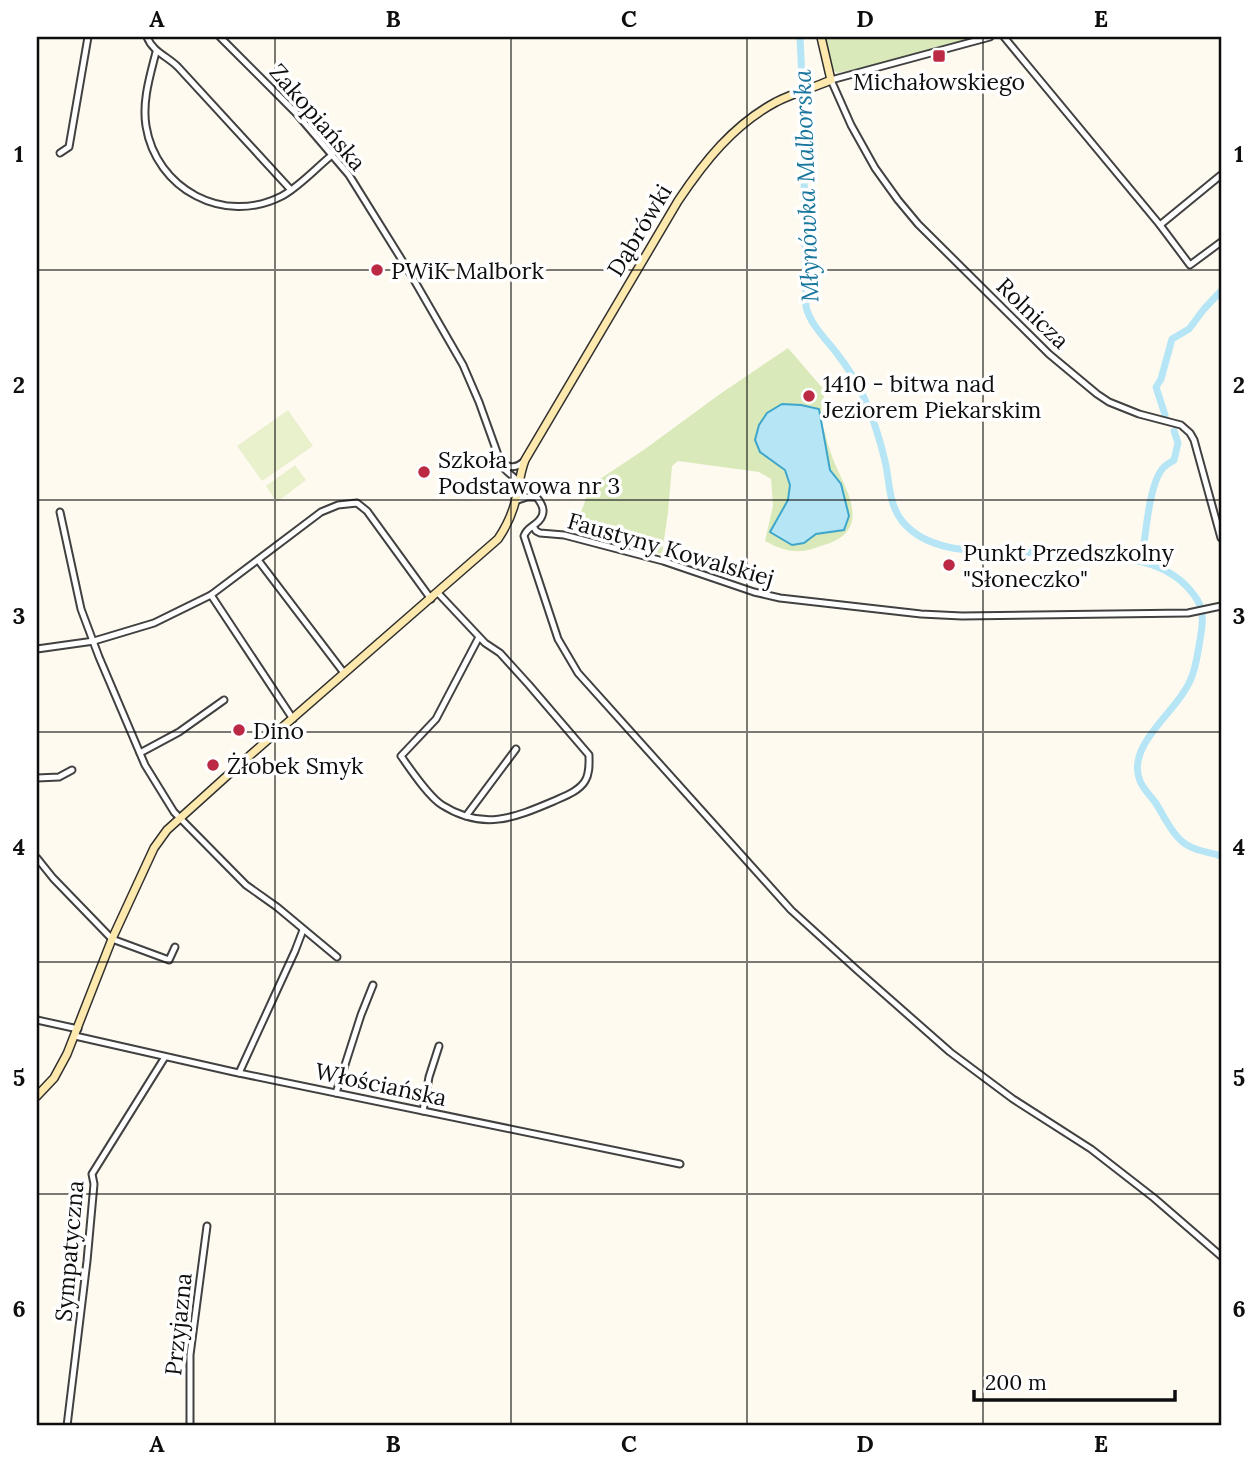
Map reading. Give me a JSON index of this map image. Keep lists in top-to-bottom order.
{
  "streets": {
    "street": [
      "Zakopiańska",
      "Dąbrówki",
      "Rolnicza",
      "Faustyny Kowalskiej",
      "Włościańska",
      "Sympatyczna",
      "Przyjazna"
    ]
  },
  "crossings": [
    ["Dąbrówki", "Rolnicza"],
    ["Dąbrówki", "Włościańska"],
    ["Włościańska", "Sympatyczna"]
  ],
  "water": ["Młynówka Malborska"],
  "places": {
    "transit": ["Michałowskiego"],
    "other": [
      "PWiK Malbork",
      "1410 - bitwa nad Jeziorem Piekarskim",
      "Szkoła Podstawowa nr 3",
      "Punkt Przedszkolny \"Słoneczko\"",
      "Dino",
      "Żłobek Smyk"
    ]
  },
  "scale_bar": "200 m",
  "grid": {
    "columns": [
      "A",
      "B",
      "C",
      "D",
      "E"
    ],
    "rows": [
      "1",
      "2",
      "3",
      "4",
      "5",
      "6"
    ]
  }
}
